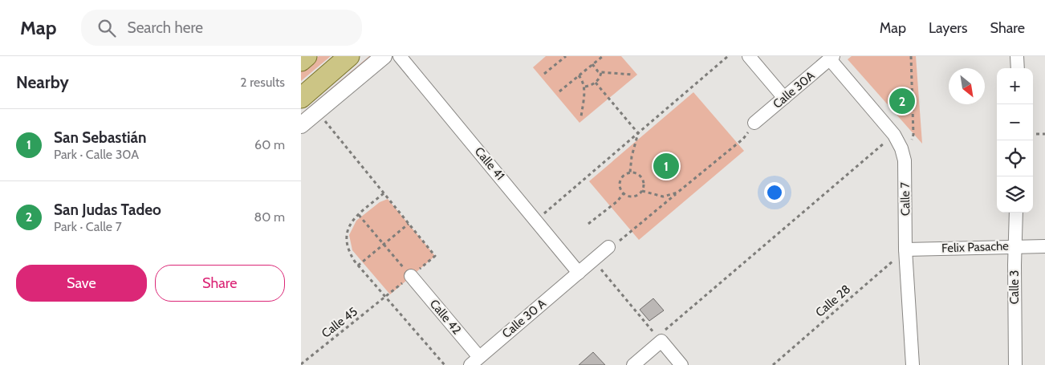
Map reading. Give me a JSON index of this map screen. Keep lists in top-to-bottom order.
{
  "streets": {
    "street": [
      "Calle 30A",
      "Calle 41",
      "Calle 7",
      "Felix Pasache",
      "Calle 3",
      "Calle 42",
      "Calle 30 A"
    ],
    "path": ["Calle 28", "Calle 45"]
  },
  "crossings": [
    ["Calle 30A", "Calle 7"],
    ["Calle 41", "Calle 30 A"],
    ["Calle 7", "Felix Pasache"],
    ["Calle 7", "Calle 28"],
    ["Felix Pasache", "Calle 3"],
    ["Felix Pasache", "Calle 28"],
    ["Calle 42", "Calle 30 A"]
  ],
  "north": "bottom right",
  "page": {
    "header": "Map",
    "search": "Search here",
    "nav": ["Map", "Layers", "Share"],
    "heading": ["Nearby", "2 results"],
    "map_buttons": ["+", "−"],
    "pins": ["2", "1"],
    "list": [
      {
        "mark": "1",
        "name": "San Sebastián",
        "note": "Park · Calle 30A",
        "value": "60 m"
      },
      {
        "mark": "2",
        "name": "San Judas Tadeo",
        "note": "Park · Calle 7",
        "value": "80 m"
      }
    ],
    "buttons": ["Save", "Share"]
  }
}
